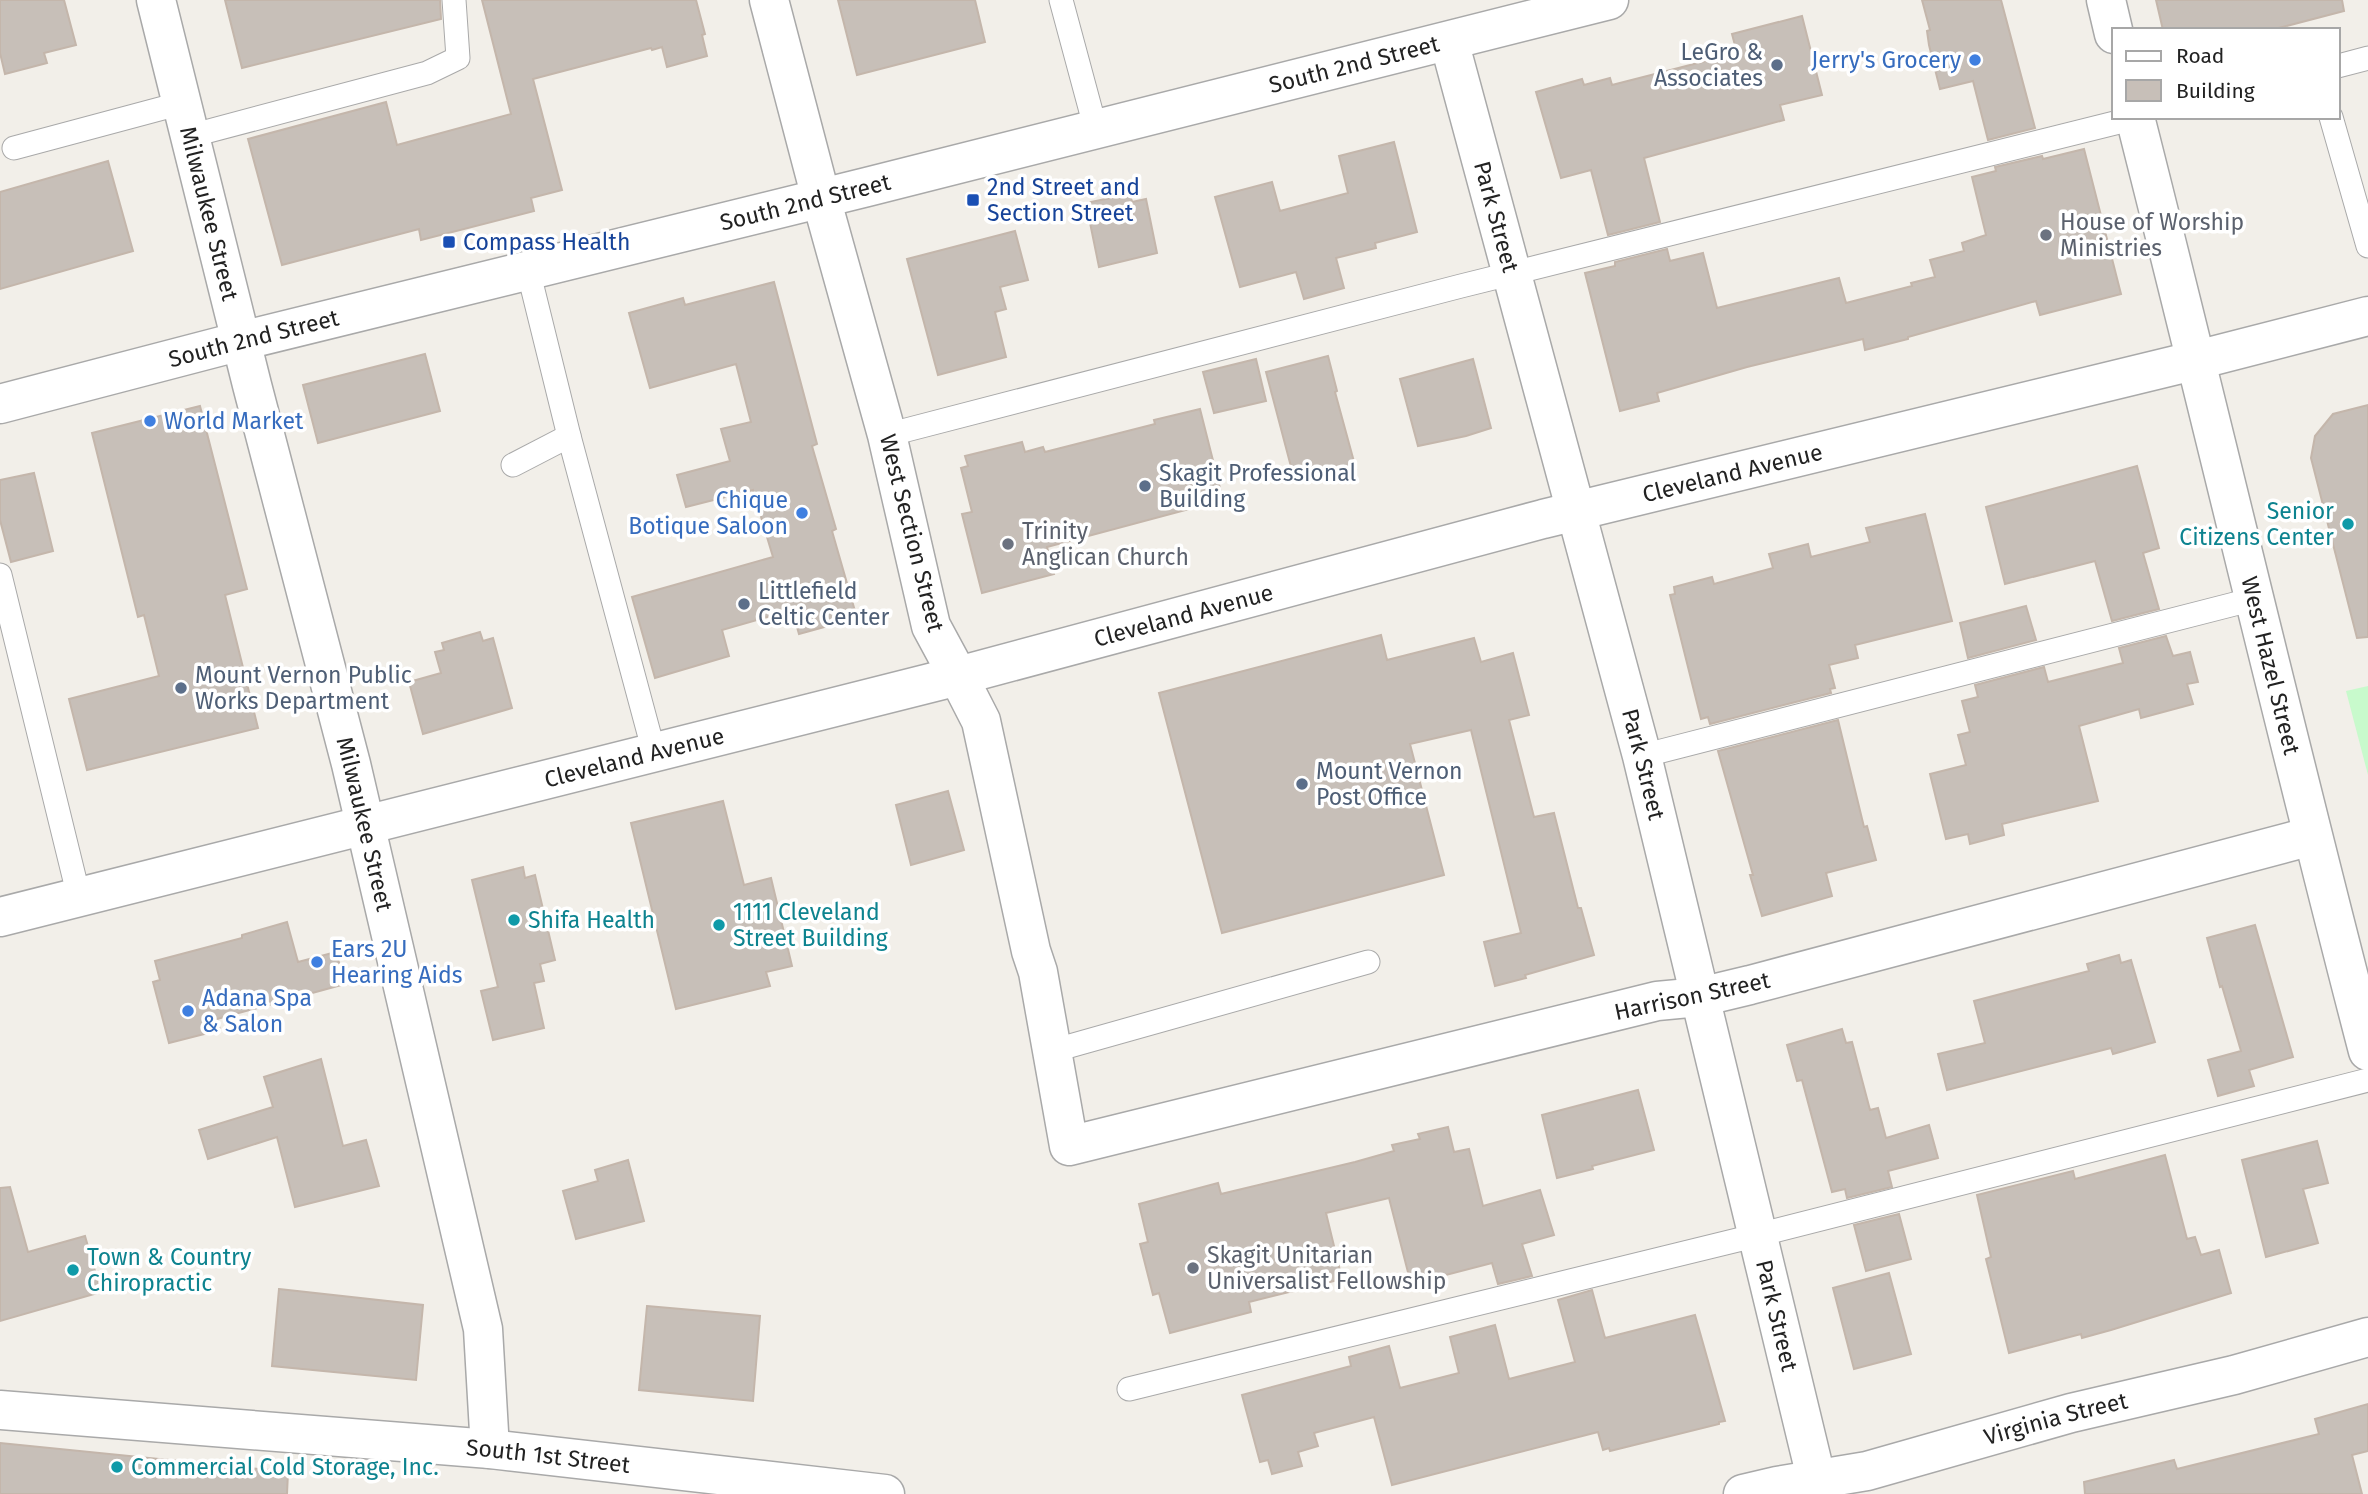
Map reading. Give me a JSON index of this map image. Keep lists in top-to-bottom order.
{
  "streets": {
    "street": [
      "South 2nd Street",
      "Milwaukee Street",
      "Park Street",
      "Cleveland Avenue",
      "West Section Street",
      "West Hazel Street",
      "Harrison Street",
      "Virginia Street",
      "South 1st Street"
    ]
  },
  "crossings": [
    ["South 2nd Street", "Milwaukee Street"],
    ["South 2nd Street", "Park Street"],
    ["South 2nd Street", "West Section Street"],
    ["Milwaukee Street", "Cleveland Avenue"],
    ["Milwaukee Street", "South 1st Street"],
    ["Park Street", "Cleveland Avenue"],
    ["Park Street", "Harrison Street"],
    ["Park Street", "Virginia Street"],
    ["Cleveland Avenue", "West Section Street"],
    ["Cleveland Avenue", "West Hazel Street"],
    ["West Section Street", "Harrison Street"],
    ["West Hazel Street", "Harrison Street"]
  ],
  "places": {
    "other": [
      "Jerry's Grocery",
      "LeGro & Associates",
      "House of Worship Ministries",
      "World Market",
      "Skagit Professional Building",
      "Chique Botique Saloon",
      "Senior Citizens Center",
      "Trinity Anglican Church",
      "Littlefield Celtic Center",
      "Mount Vernon Public Works Department",
      "Mount Vernon Post Office",
      "Shifa Health",
      "1111 Cleveland Street Building",
      "Ears 2U Hearing Aids",
      "Adana Spa & Salon",
      "Skagit Unitarian Universalist Fellowship",
      "Town & Country Chiropractic",
      "Commercial Cold Storage, Inc."
    ],
    "transit": ["2nd Street and Section Street", "Compass Health"]
  },
  "legend": ["Road", "Building"]
}
